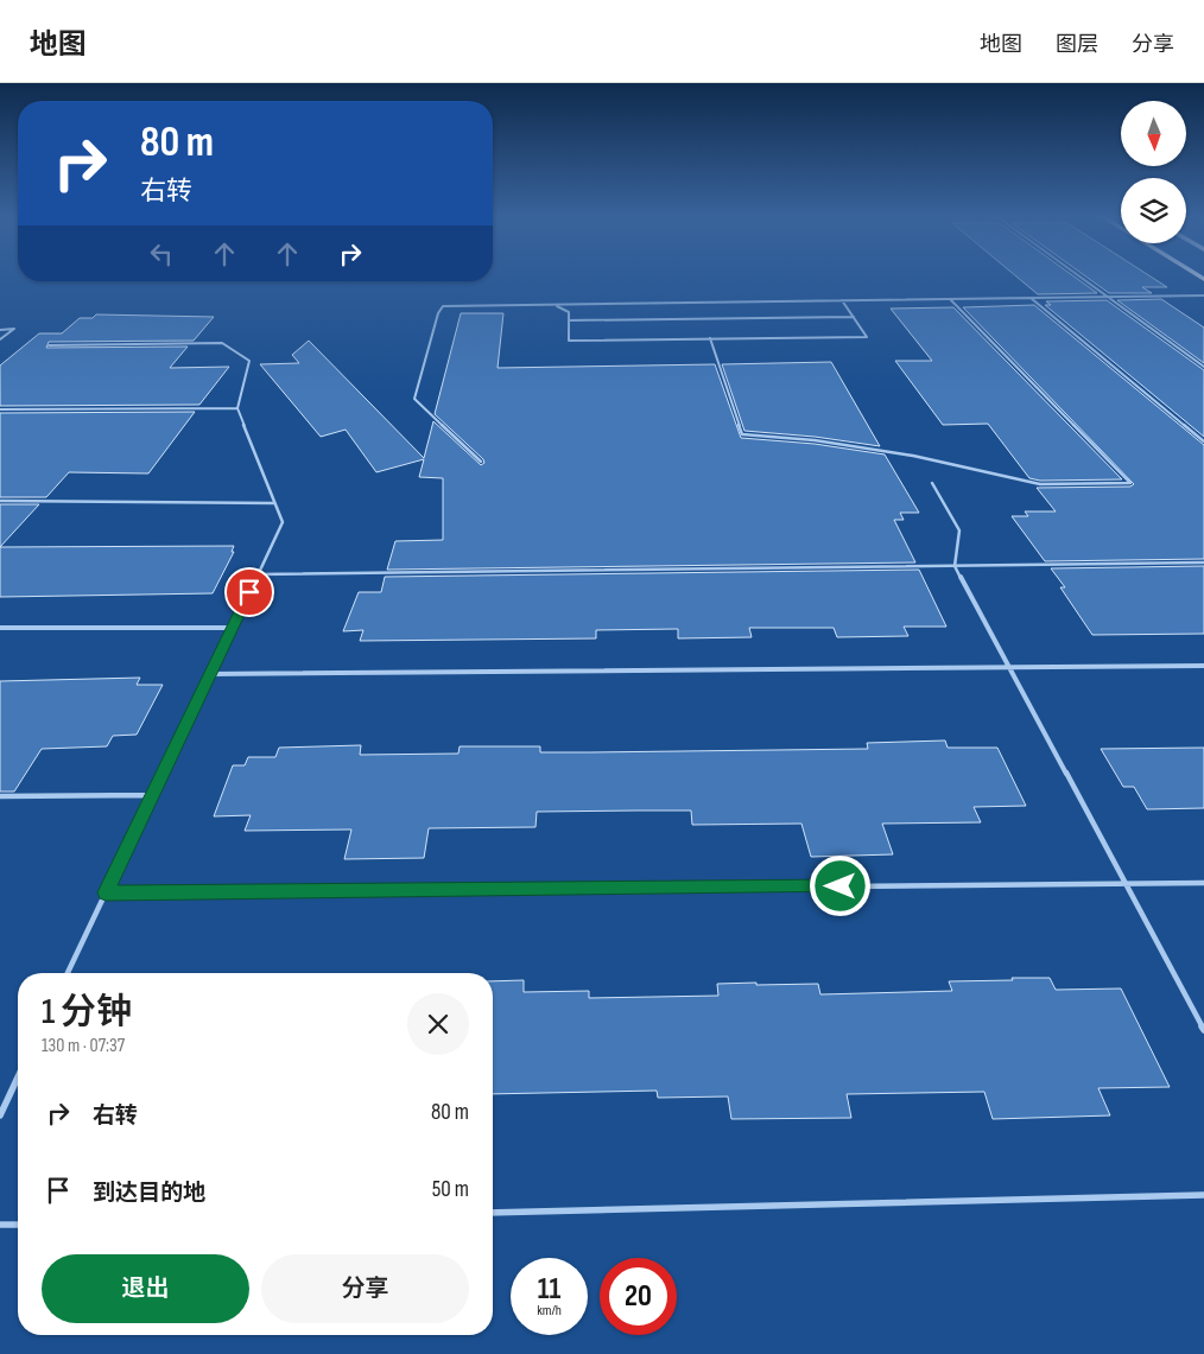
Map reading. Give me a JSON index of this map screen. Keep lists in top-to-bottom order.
{
  "north": "bottom",
  "page": {
    "header": "地图",
    "nav": ["地图", "图层", "分享"],
    "turn": ["80 m", "右转"],
    "heading": ["1 分钟", "130 m · 07:37"],
    "list": [
      {
        "name": "右转",
        "value": "80 m"
      },
      {
        "name": "到达目的地",
        "value": "50 m"
      }
    ],
    "buttons": ["退出", "分享"],
    "speed": "11 km/h",
    "limit": "20"
  }
}
